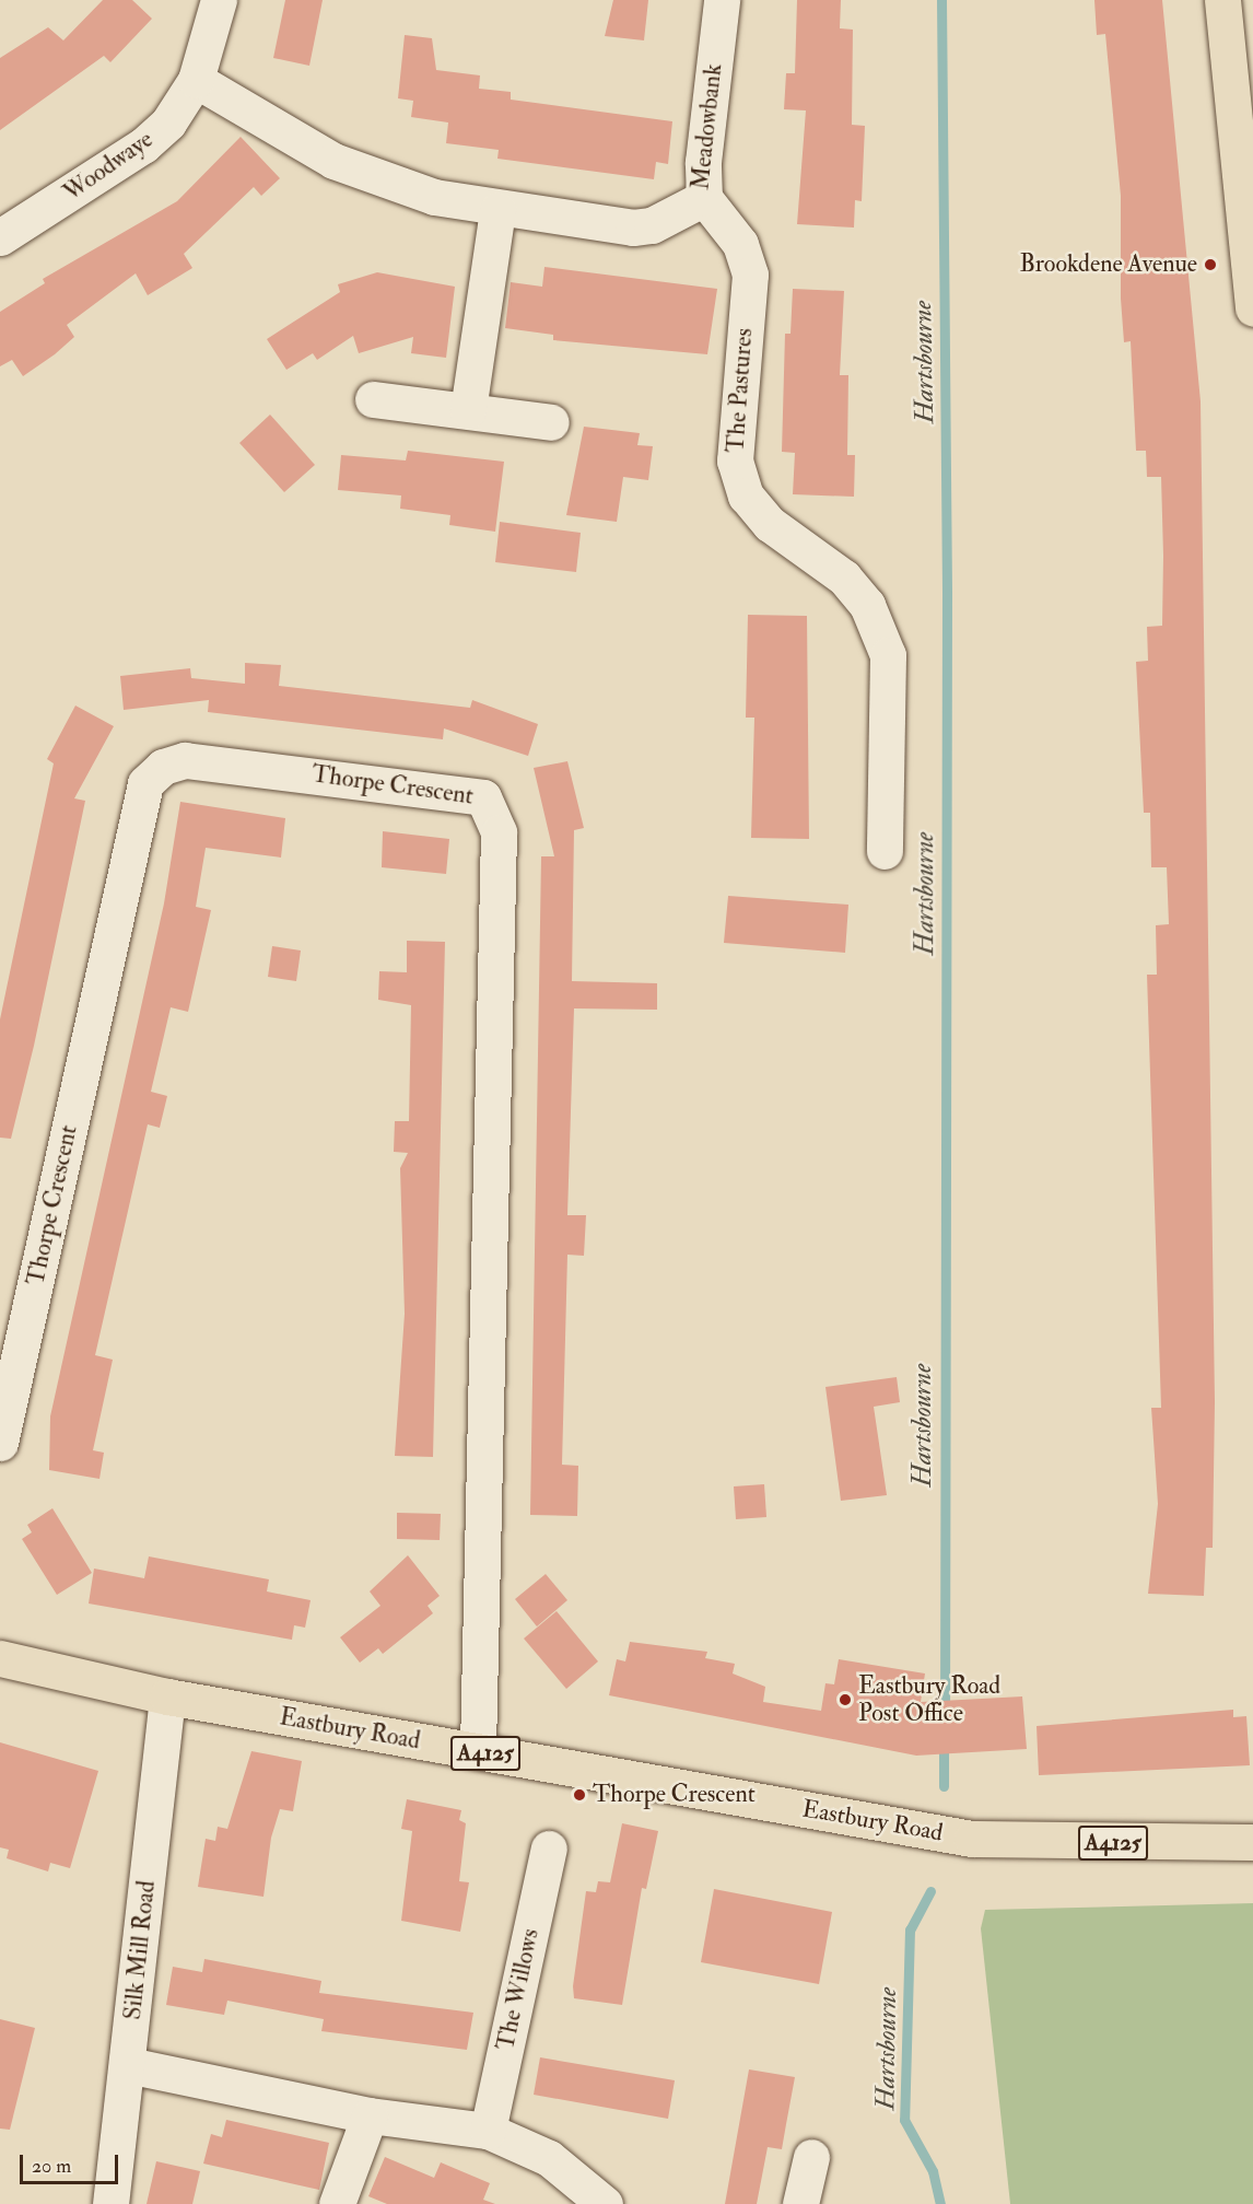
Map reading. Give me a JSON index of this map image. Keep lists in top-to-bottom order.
{
  "streets": {
    "main road": ["Eastbury Road", "A4125"],
    "street": [
      "Meadowbank",
      "Woodwaye",
      "The Pastures",
      "Thorpe Crescent",
      "Silk Mill Road",
      "The Willows"
    ]
  },
  "crossings": [
    ["Meadowbank", "Woodwaye"],
    ["Meadowbank", "The Pastures"],
    ["Thorpe Crescent", "Eastbury Road"],
    ["Eastbury Road", "Silk Mill Road"]
  ],
  "water": ["Hartsbourne"],
  "places": ["Brookdene Avenue", "Eastbury Road Post Office", "Thorpe Crescent"],
  "scale_bar": "20 m"
}
